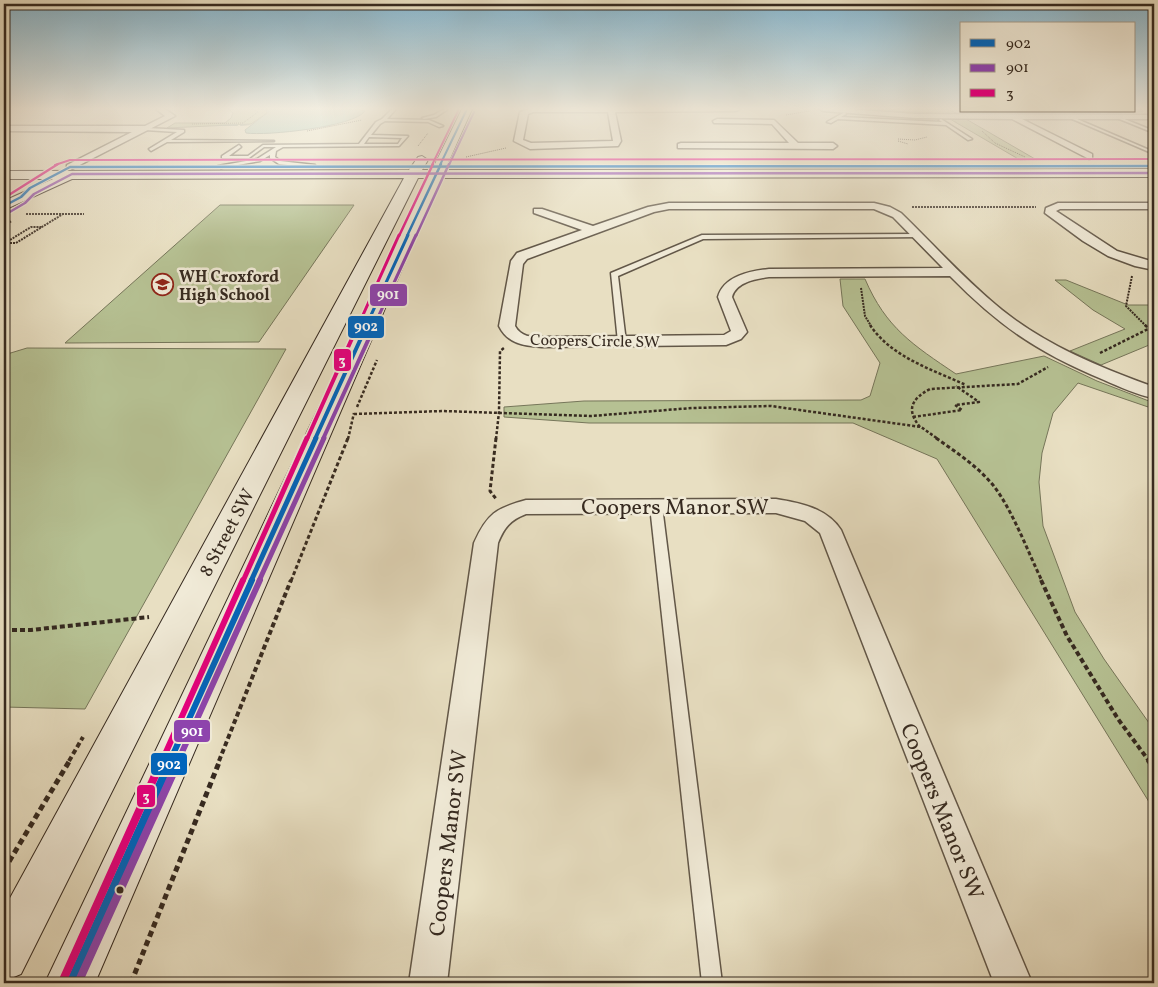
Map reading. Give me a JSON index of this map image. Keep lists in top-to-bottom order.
{
  "streets": {
    "main road": ["8 Street SW"],
    "street": ["Coopers Circle SW", "Coopers Manor SW"]
  },
  "places": {
    "school or university": ["WH Croxford High School"]
  },
  "lines": ["transit line 902", "transit line 901", "transit line 3"],
  "legend": ["902", "901", "3"]
}
